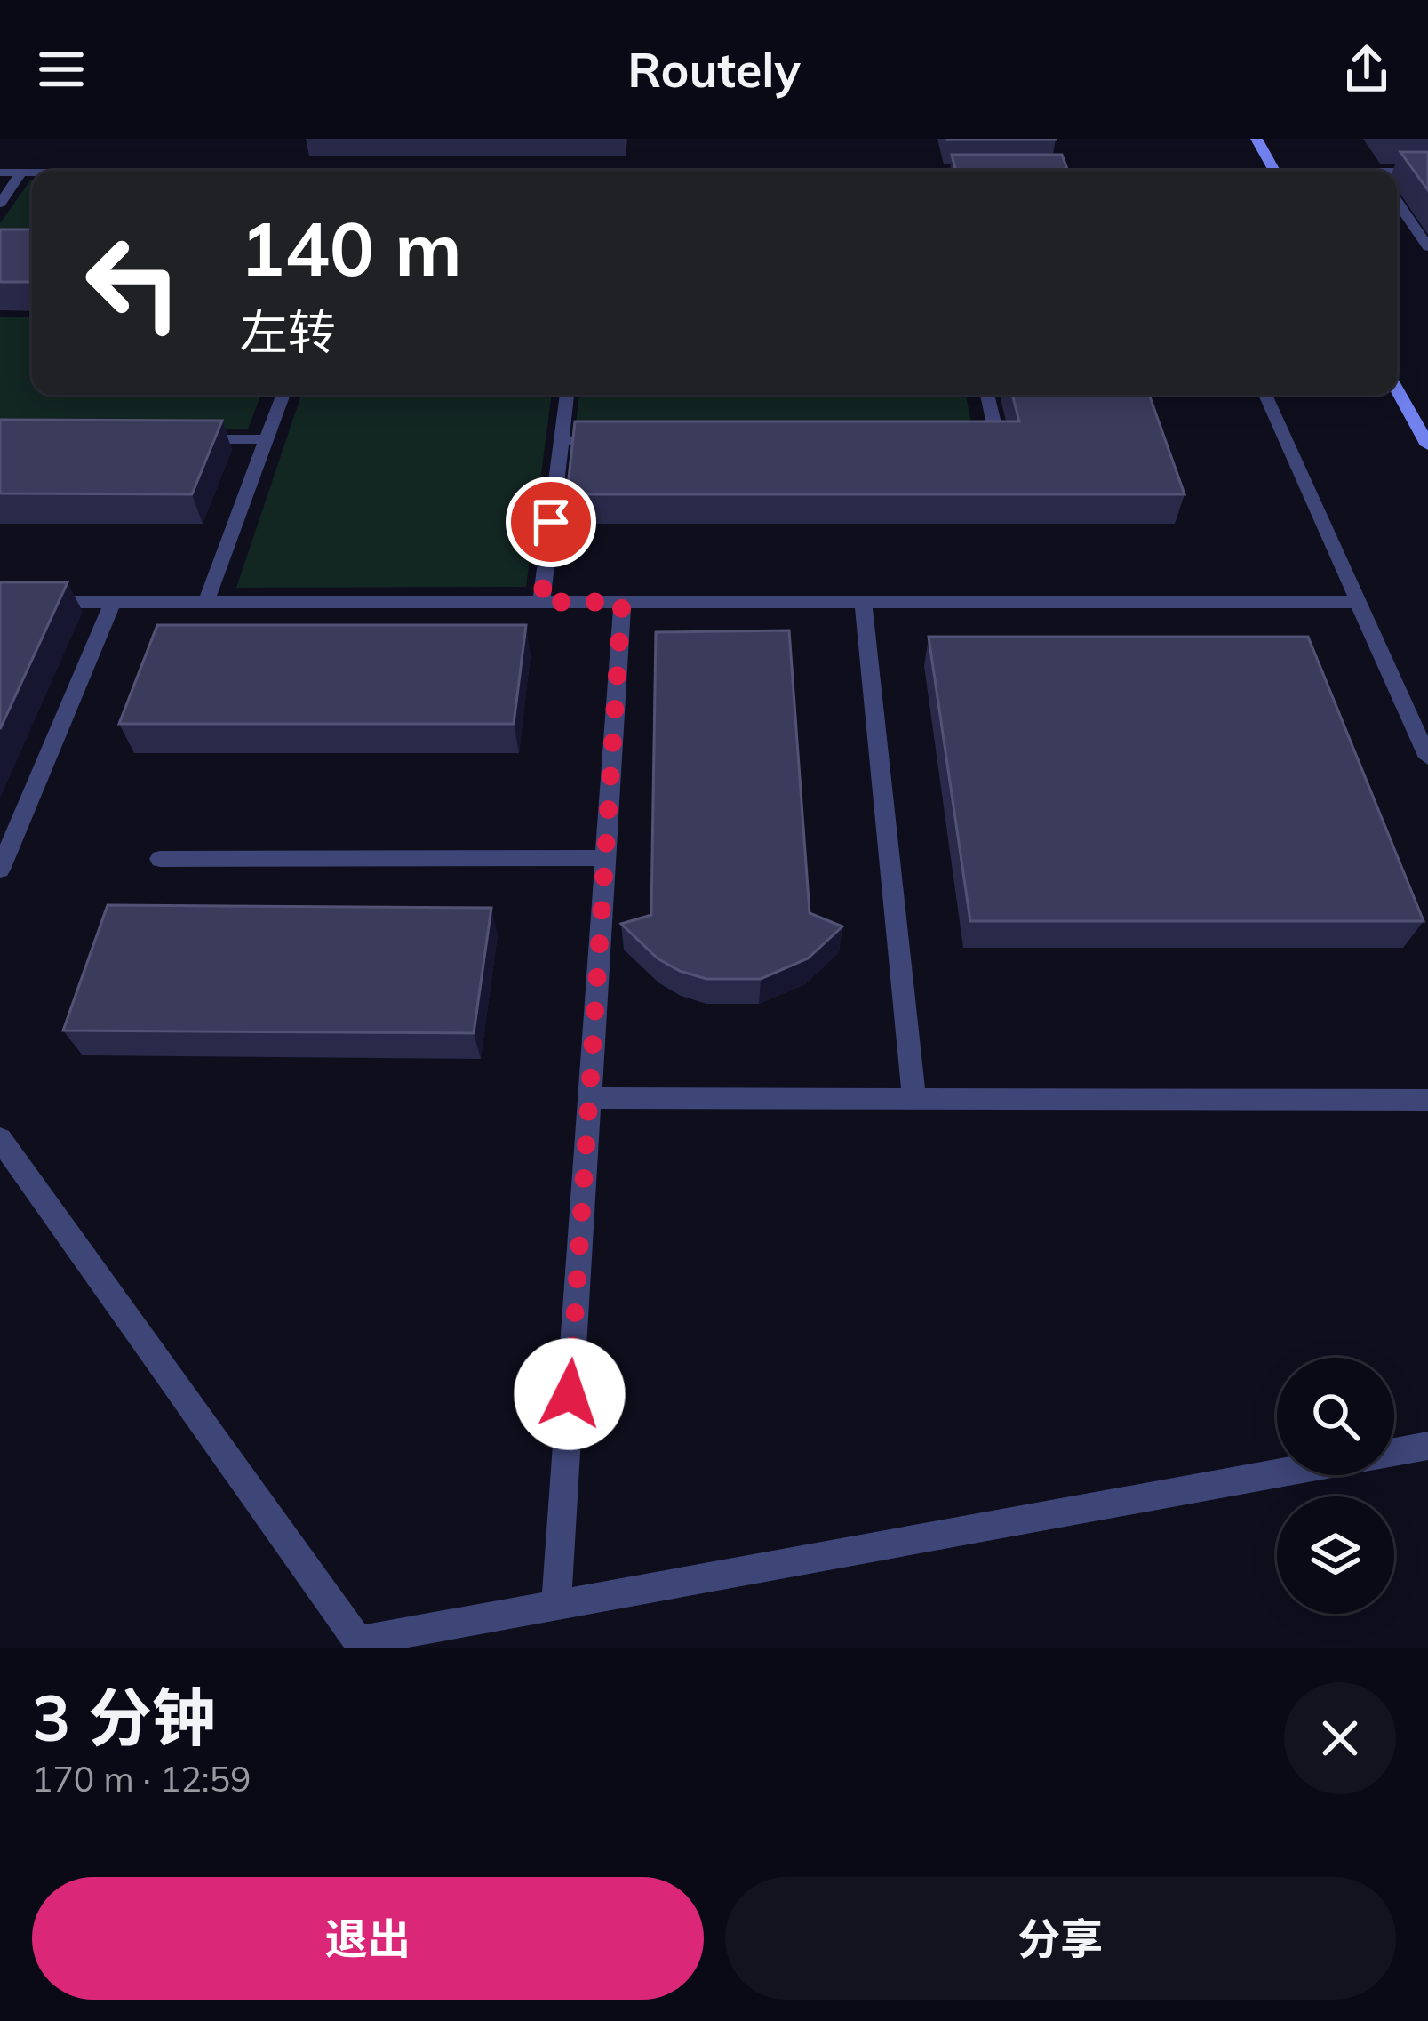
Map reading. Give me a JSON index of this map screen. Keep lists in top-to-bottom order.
{
  "page": {
    "header": "Routely",
    "turn": ["140 m", "左转"],
    "heading": ["3 分钟", "170 m · 12:59"],
    "buttons": ["退出", "分享"]
  }
}
